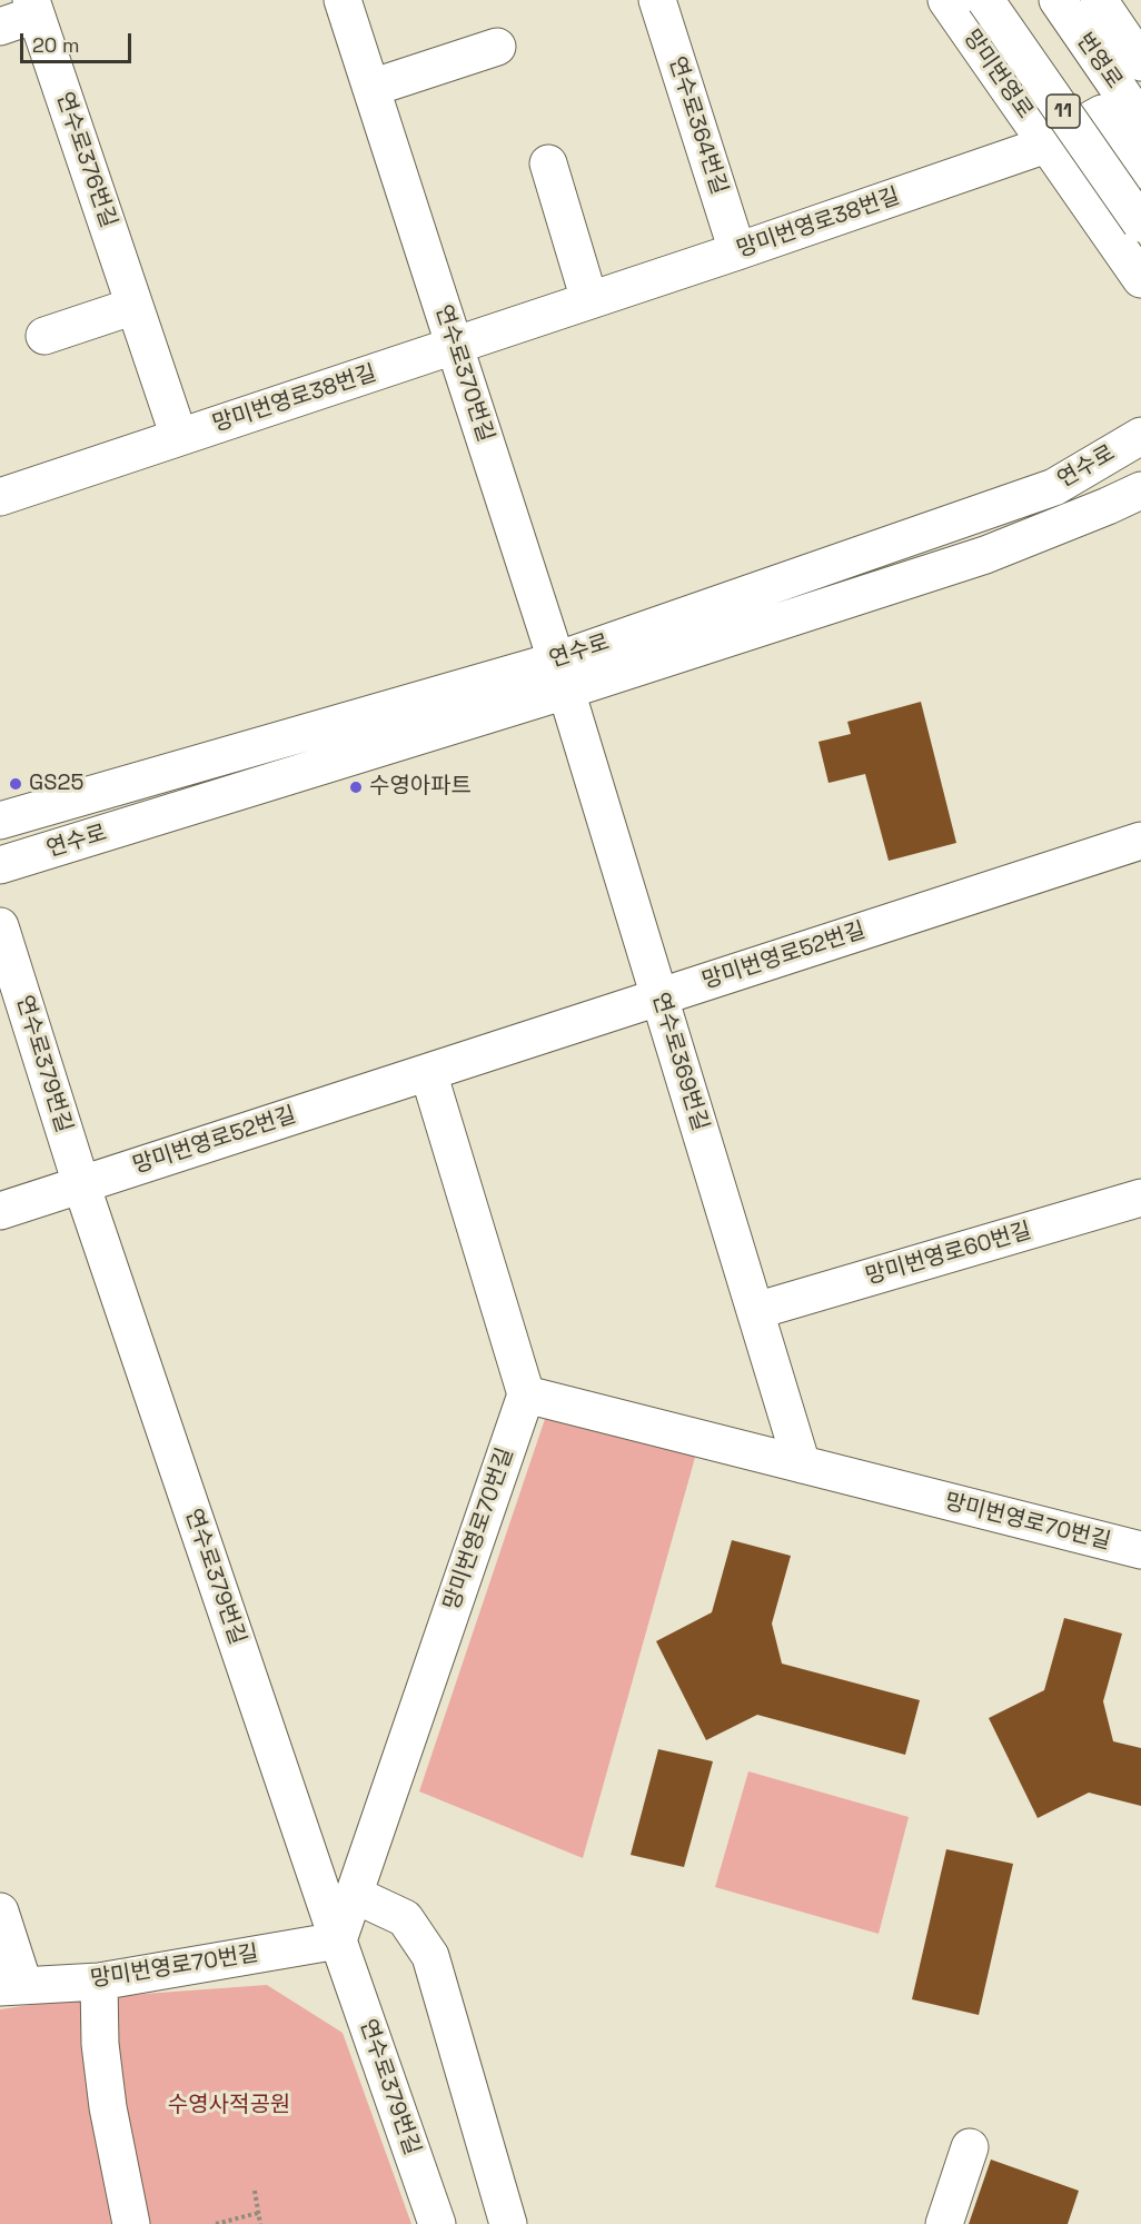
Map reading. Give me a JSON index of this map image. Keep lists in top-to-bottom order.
{
  "streets": {
    "main road": [
      "번영로",
      "망미번영로",
      "11",
      "연수로364번길",
      "연수로376번길",
      "망미번영로38번길",
      "연수로370번길",
      "연수로",
      "망미번영로52번길",
      "연수로369번길",
      "연수로379번길",
      "망미번영로60번길",
      "망미번영로70번길"
    ]
  },
  "crossings": [
    ["망미번영로", "망미번영로38번길"],
    ["연수로364번길", "망미번영로38번길"],
    ["연수로376번길", "망미번영로38번길"],
    ["망미번영로38번길", "연수로370번길"],
    ["연수로370번길", "연수로"],
    ["연수로370번길", "연수로369번길"],
    ["연수로", "연수로369번길"],
    ["망미번영로52번길", "연수로369번길"],
    ["망미번영로52번길", "연수로379번길"],
    ["연수로369번길", "망미번영로60번길"],
    ["연수로369번길", "망미번영로70번길"],
    ["연수로379번길", "망미번영로70번길"]
  ],
  "parks": ["수영사적공원"],
  "places": ["GS25", "수영아파트"],
  "scale_bar": "20 m"
}
